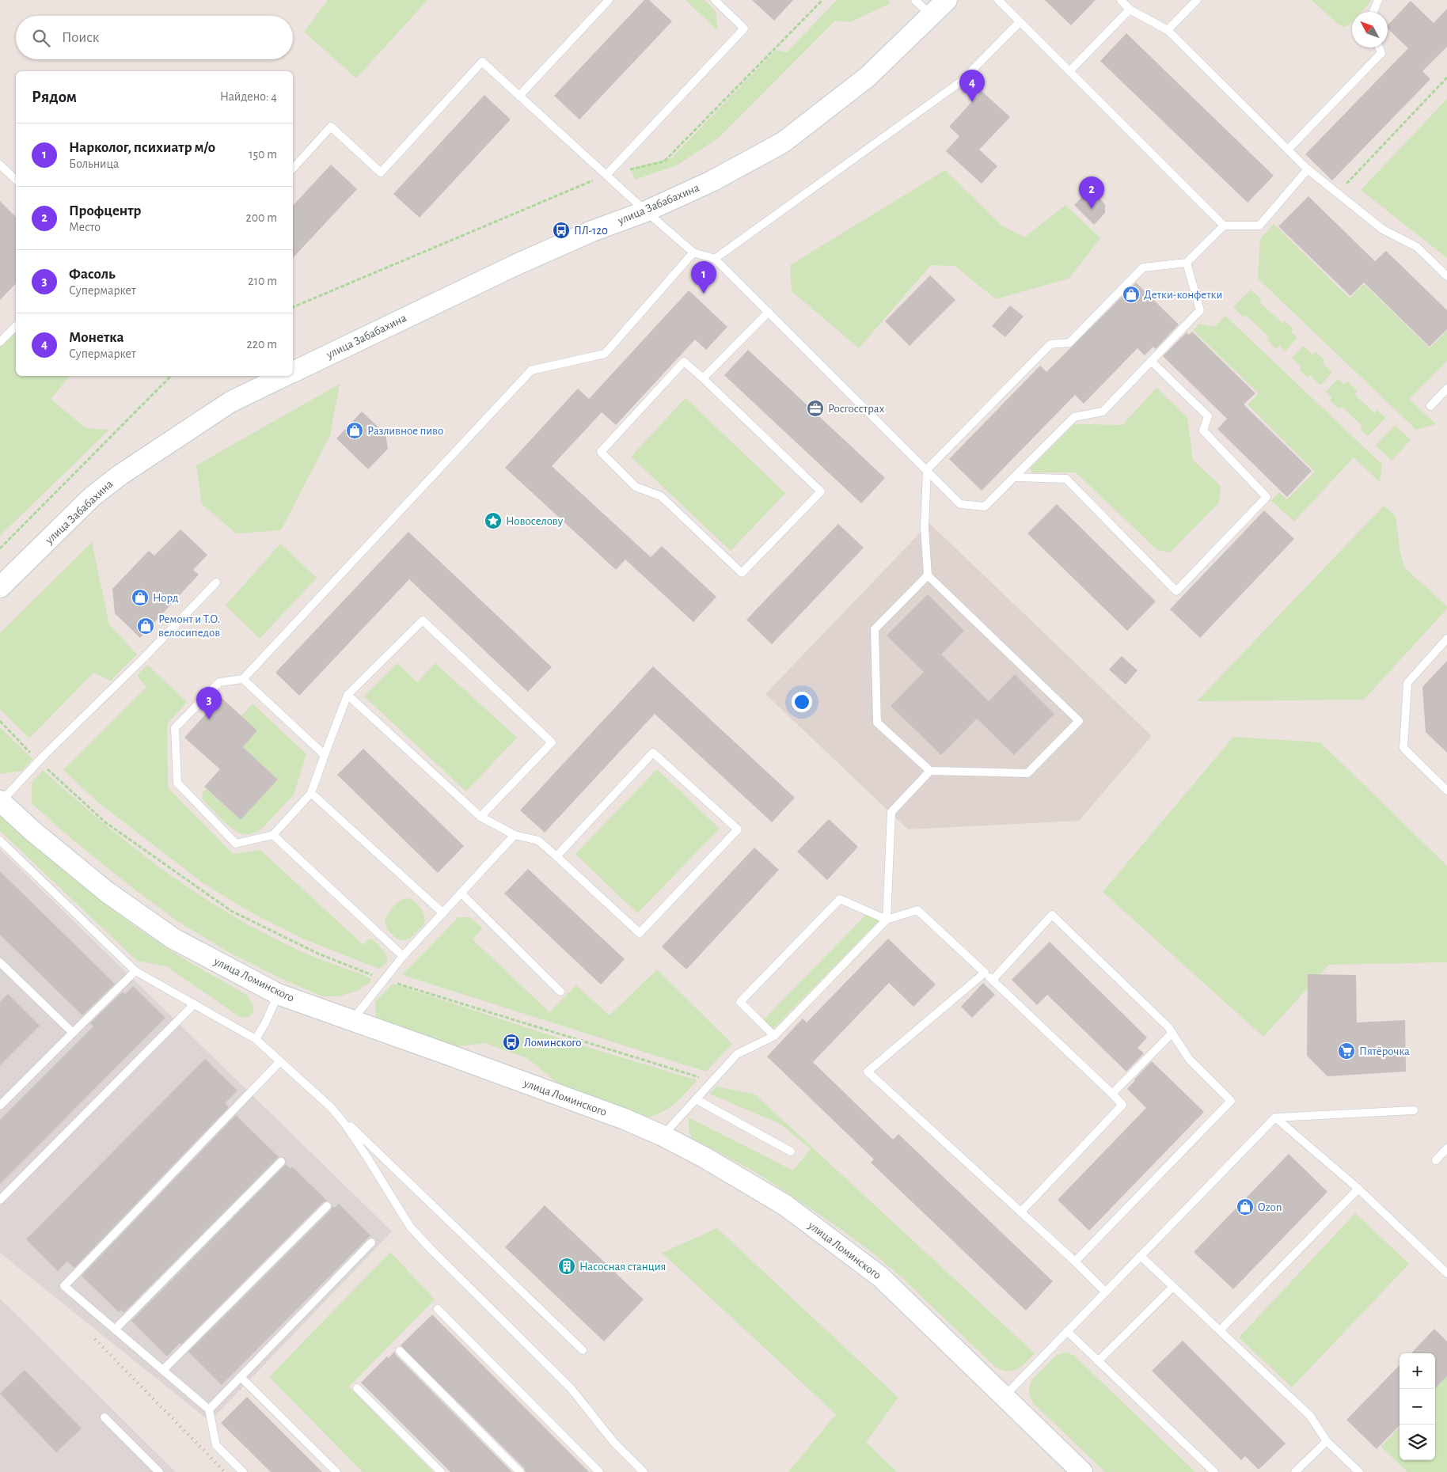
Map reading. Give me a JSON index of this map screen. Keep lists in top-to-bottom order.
{
  "streets": {
    "street": ["улица Забабахина", "улица Ломинского"]
  },
  "places": {
    "bus stop": ["ПЛ-120", "Ломинского"],
    "shop": [
      "Детки-конфетки",
      "Разливное пиво",
      "Норд",
      "Ремонт и Т.О. велосипедов",
      "Ozon"
    ],
    "office": ["Росгосстрах"],
    "place": ["Новоселову"],
    "supermarket": ["Пятёрочка"],
    "building": ["Насосная станция"]
  },
  "north": "top left",
  "page": {
    "search": "Поиск",
    "pins": [
      "4",
      "2",
      "1",
      "3"
    ],
    "heading": ["Рядом", "Найдено: 4"],
    "list": [
      {
        "mark": "1",
        "name": "Нарколог, психиатр м/о",
        "note": "Больница",
        "value": "150 m"
      },
      {
        "mark": "2",
        "name": "Профцентр",
        "note": "Место",
        "value": "200 m"
      },
      {
        "mark": "3",
        "name": "Фасоль",
        "note": "Супермаркет",
        "value": "210 m"
      },
      {
        "mark": "4",
        "name": "Монетка",
        "note": "Супермаркет",
        "value": "220 m"
      }
    ],
    "map_buttons": ["+", "−"]
  }
}
